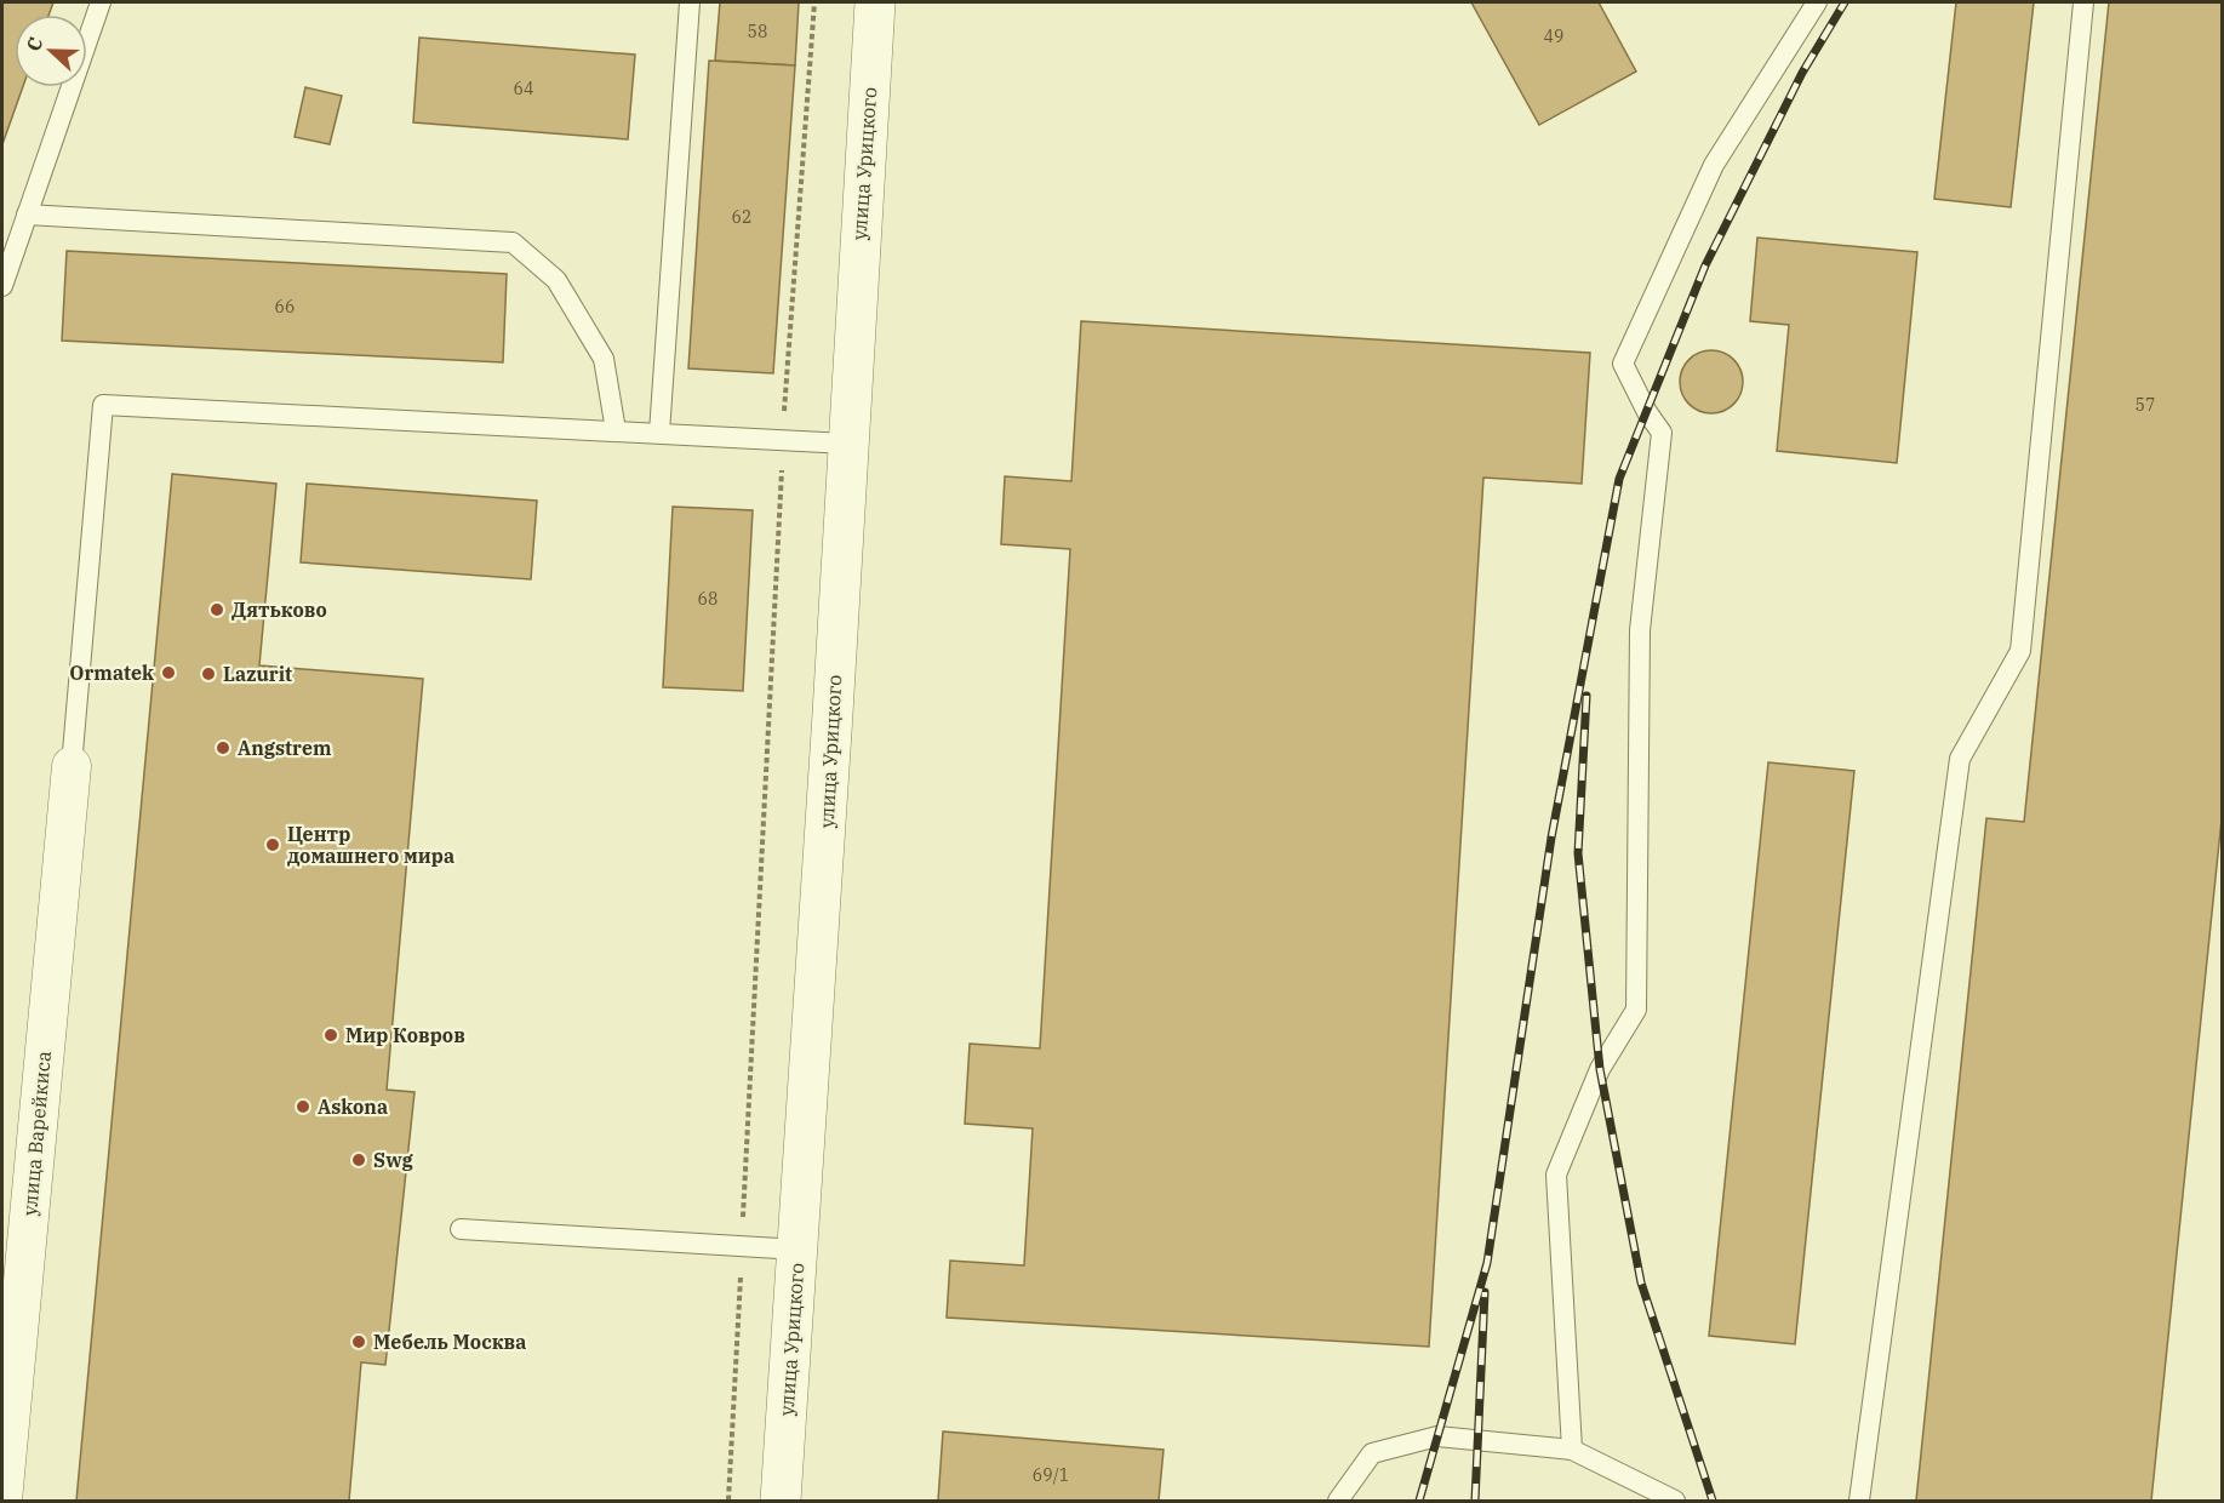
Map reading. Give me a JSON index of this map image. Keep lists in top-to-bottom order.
{
  "streets": {
    "street": ["улица Урицкого", "улица Варейкиса"]
  },
  "places": [
    "Дятьково",
    "Ormatek",
    "Lazurit",
    "Angstrem",
    "Центр домашнего мира",
    "Мир Ковров",
    "Askona",
    "Swg",
    "Мебель Москва"
  ],
  "house_numbers": [
    "58",
    "49",
    "64",
    "62",
    "66",
    "57",
    "68",
    "69/1"
  ],
  "north": "left"
}
